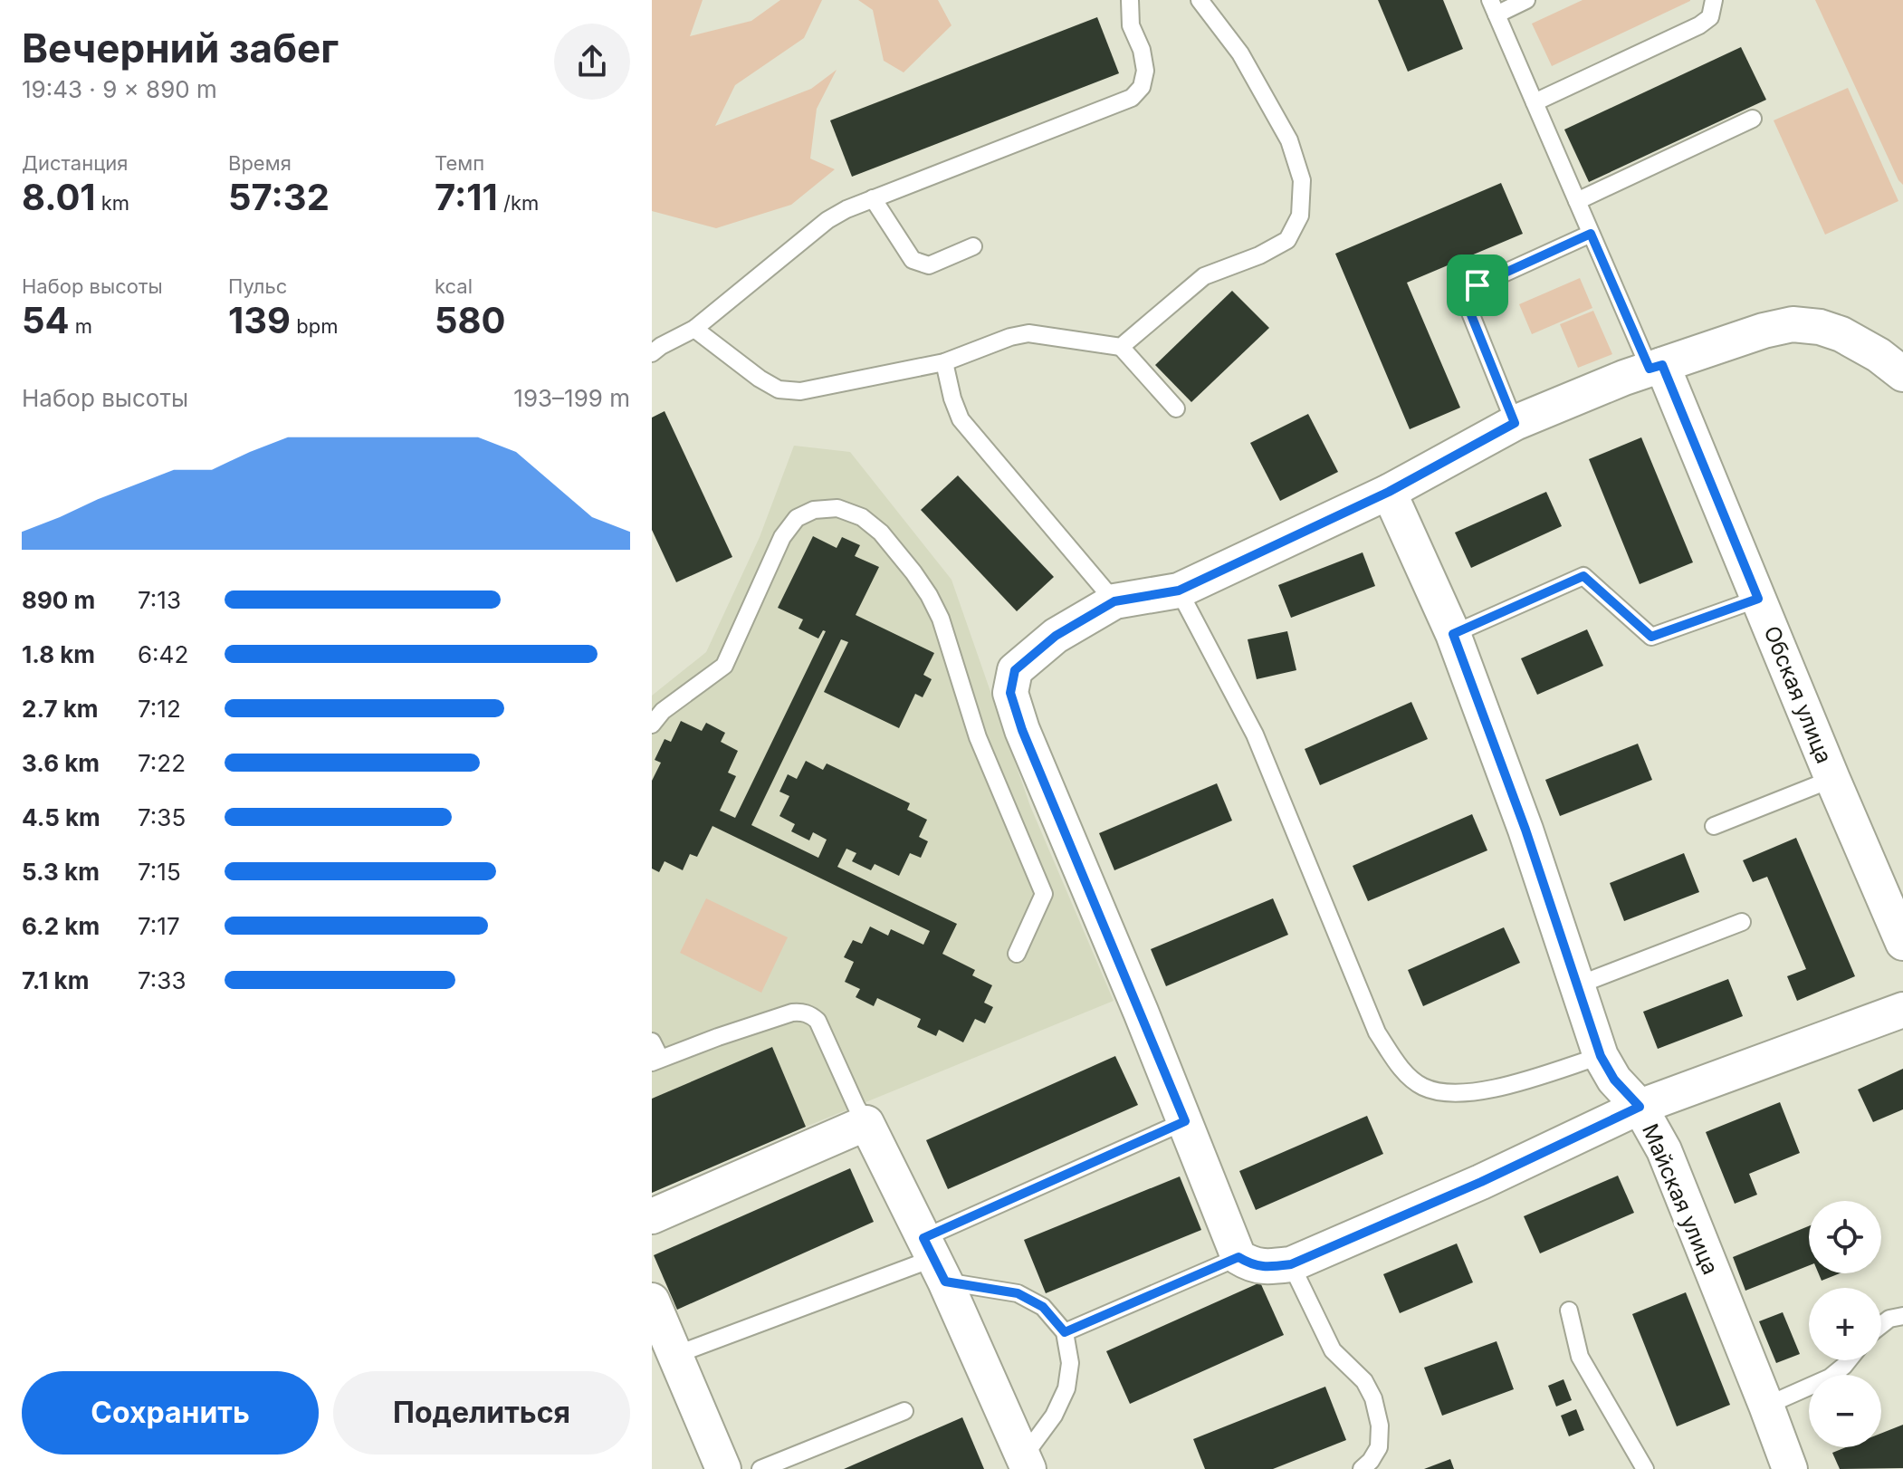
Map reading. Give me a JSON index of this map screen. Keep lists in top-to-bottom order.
{
  "streets": {
    "street": ["Обская улица", "Майская улица"]
  },
  "page": {
    "heading": ["Вечерний забег", "19:43 · 9 × 890 m"],
    "stats": [
      ["Дистанция", "8.01 km"],
      ["Время", "57:32"],
      ["Темп", "7:11 /km"],
      ["Набор высоты", "54 m"],
      ["Пульс", "139 bpm"],
      ["kcal", "580"]
    ],
    "chart": ["Набор высоты", "193–199 m"],
    "list": [
      {
        "name": "890 m",
        "note": "7:13"
      },
      {
        "name": "1.8 km",
        "note": "6:42"
      },
      {
        "name": "2.7 km",
        "note": "7:12"
      },
      {
        "name": "3.6 km",
        "note": "7:22"
      },
      {
        "name": "4.5 km",
        "note": "7:35"
      },
      {
        "name": "5.3 km",
        "note": "7:15"
      },
      {
        "name": "6.2 km",
        "note": "7:17"
      },
      {
        "name": "7.1 km",
        "note": "7:33"
      }
    ],
    "map_buttons": ["+", "−"],
    "buttons": ["Сохранить", "Поделиться"]
  }
}
